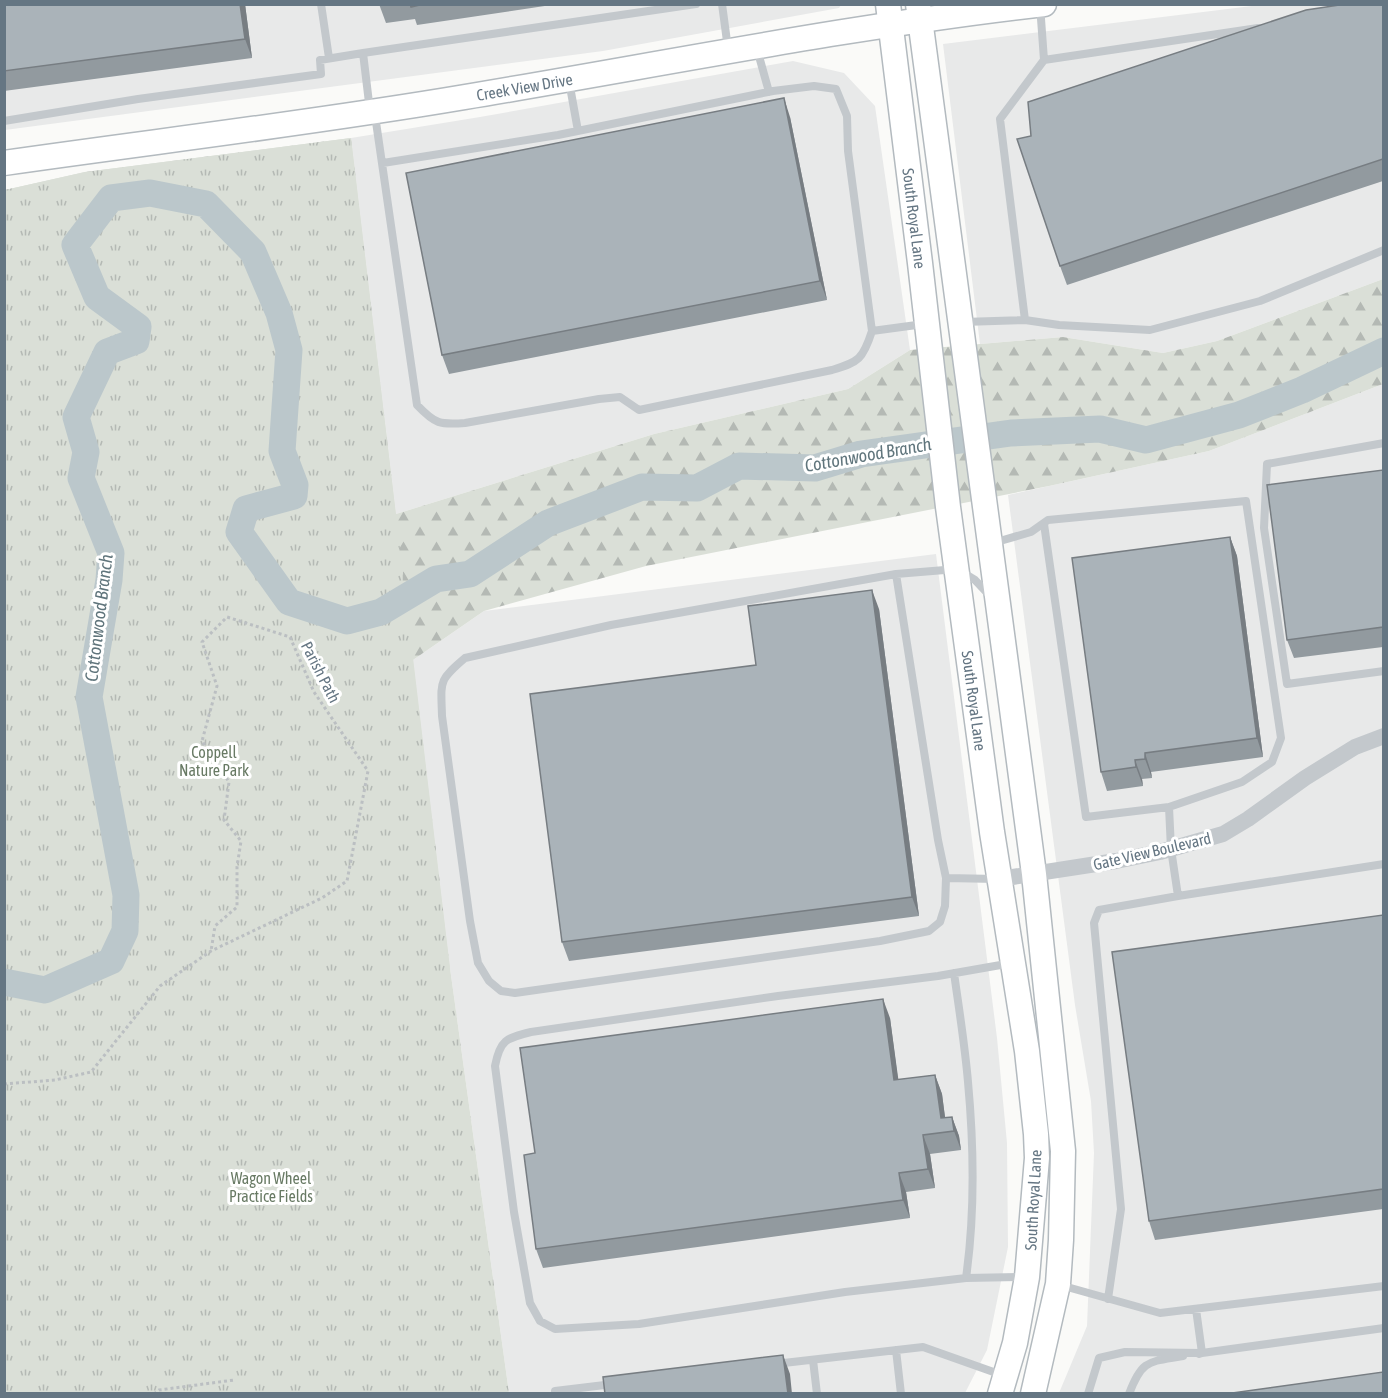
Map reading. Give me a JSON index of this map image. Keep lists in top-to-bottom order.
{
  "streets": {
    "main road": ["Creek View Drive", "South Royal Lane"],
    "street": ["Gate View Boulevard"],
    "path": ["Parish Path"]
  },
  "crossings": [
    ["Creek View Drive", "South Royal Lane"],
    ["South Royal Lane", "Gate View Boulevard"]
  ],
  "water": ["Cottonwood Branch"],
  "parks": ["Coppell Nature Park", "Wagon Wheel Practice Fields"]
}
